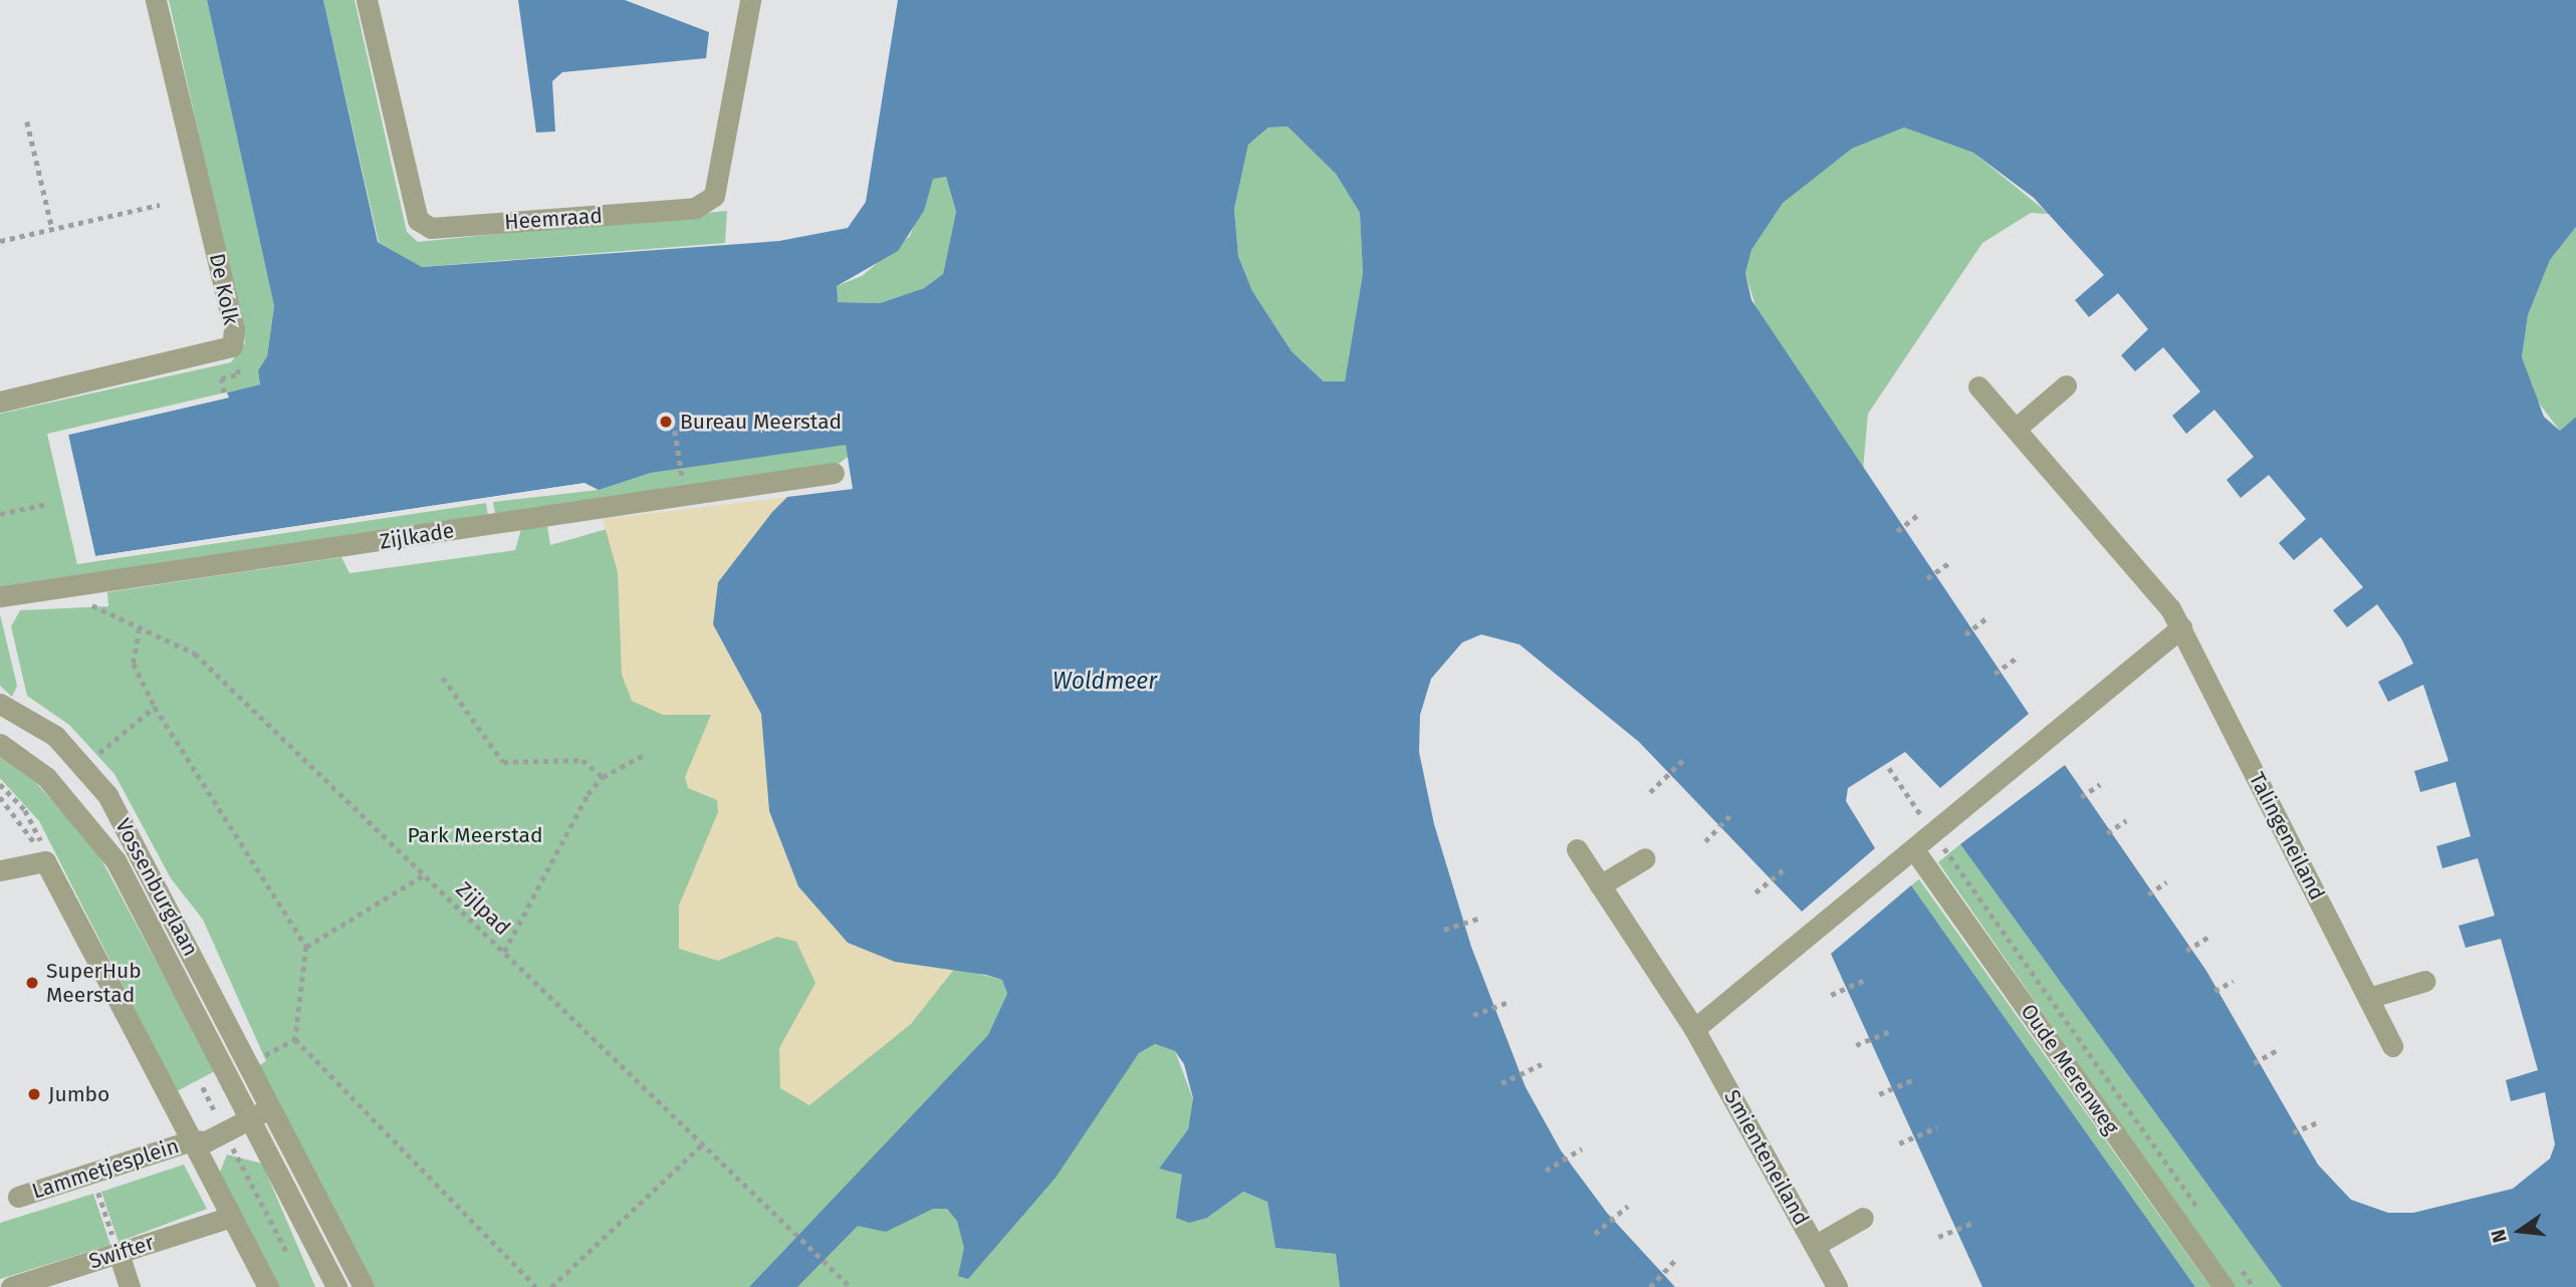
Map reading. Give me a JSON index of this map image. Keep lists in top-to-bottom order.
{
  "streets": {
    "street": [
      "Heemraad",
      "De Kolk",
      "Zijlkade",
      "Talingeneiland",
      "Vossenburglaan",
      "Oude Merenweg",
      "Smienteneiland",
      "Lammetjesplein",
      "Swifter"
    ],
    "path": ["Zijlpad"]
  },
  "crossings": [
    ["Zijlkade", "Zijlpad"]
  ],
  "water": ["Woldmeer"],
  "parks": ["Park Meerstad"],
  "places": ["Bureau Meerstad", "SuperHub Meerstad", "Jumbo"],
  "north": "left"
}
